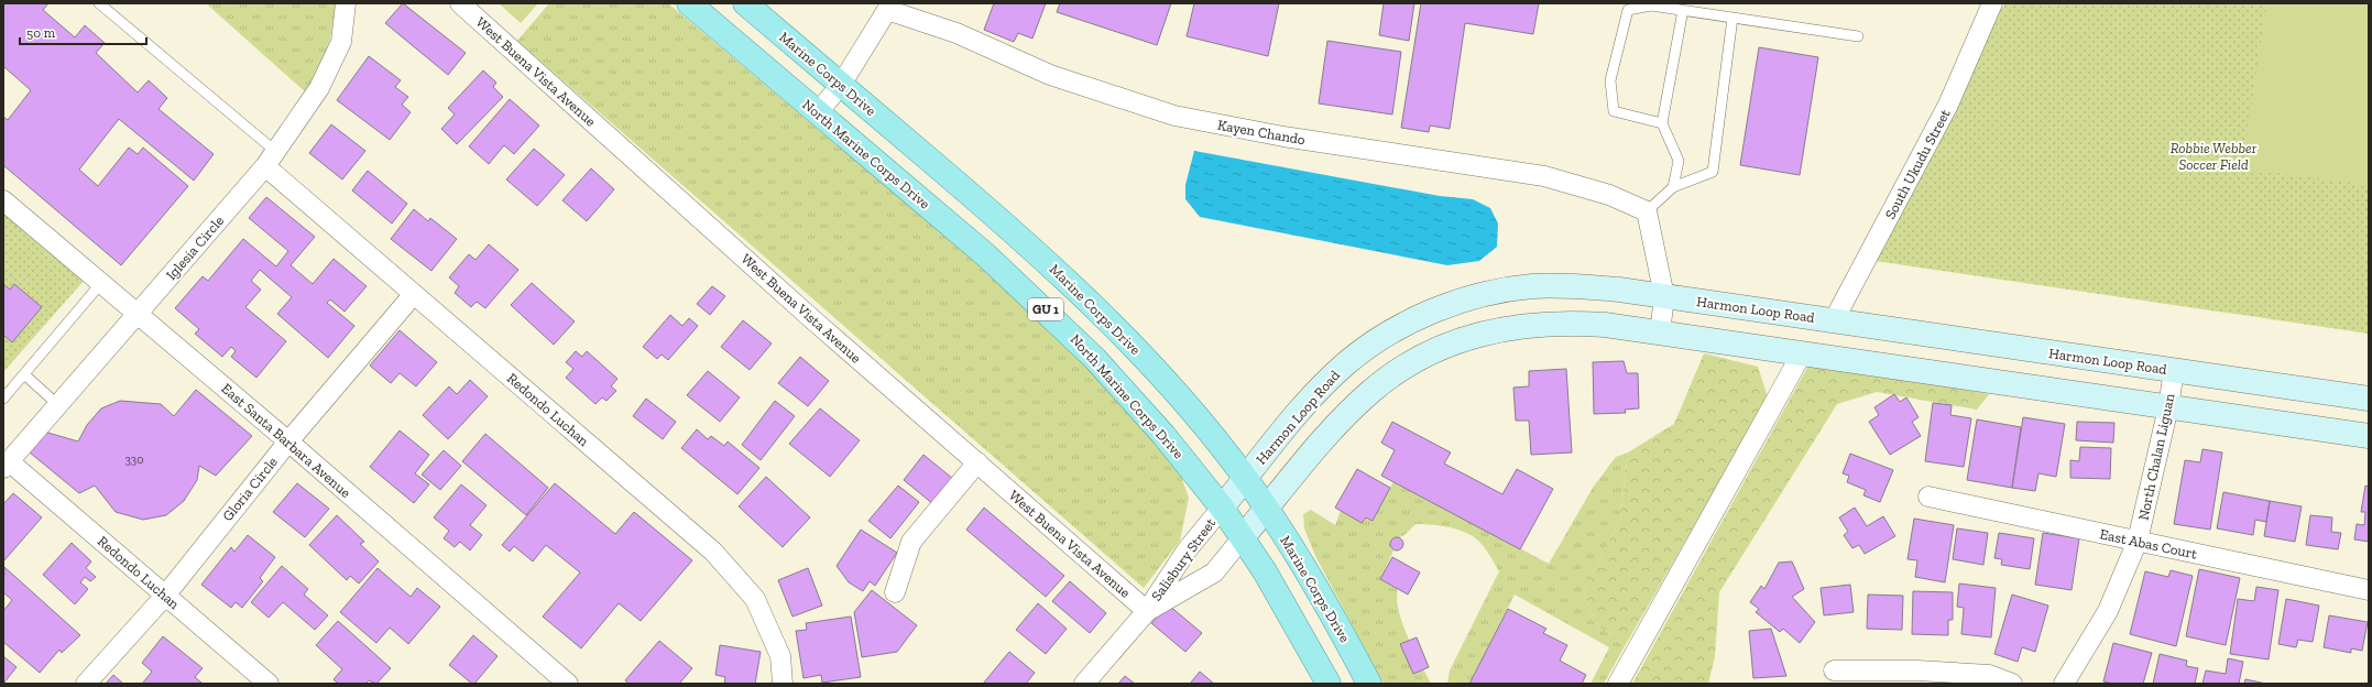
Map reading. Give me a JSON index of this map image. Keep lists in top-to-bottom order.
{
  "streets": {
    "main road": [
      "Marine Corps Drive",
      "North Marine Corps Drive",
      "GU 1",
      "Harmon Loop Road"
    ],
    "street": [
      "West Buena Vista Avenue",
      "Kayen Chando",
      "South Ukudu Street",
      "Iglesia Circle",
      "Redondo Luchan",
      "East Santa Barbara Avenue",
      "North Chalan Liguan",
      "Gloria Circle",
      "East Abas Court",
      "Salisbury Street"
    ]
  },
  "crossings": [
    ["West Buena Vista Avenue", "Salisbury Street"],
    ["Marine Corps Drive", "Kayen Chando"],
    ["Marine Corps Drive", "Harmon Loop Road"],
    ["Kayen Chando", "North Marine Corps Drive"],
    ["North Marine Corps Drive", "Harmon Loop Road"],
    ["North Marine Corps Drive", "Salisbury Street"],
    ["South Ukudu Street", "Harmon Loop Road"],
    ["Iglesia Circle", "Redondo Luchan"],
    ["Iglesia Circle", "East Santa Barbara Avenue"],
    ["Harmon Loop Road", "North Chalan Liguan"],
    ["Harmon Loop Road", "Salisbury Street"],
    ["Redondo Luchan", "Gloria Circle"],
    ["East Santa Barbara Avenue", "Gloria Circle"],
    ["North Chalan Liguan", "East Abas Court"]
  ],
  "parks": ["Robbie Webber Soccer Field"],
  "house_numbers": ["330"],
  "scale_bar": "50 m"
}
